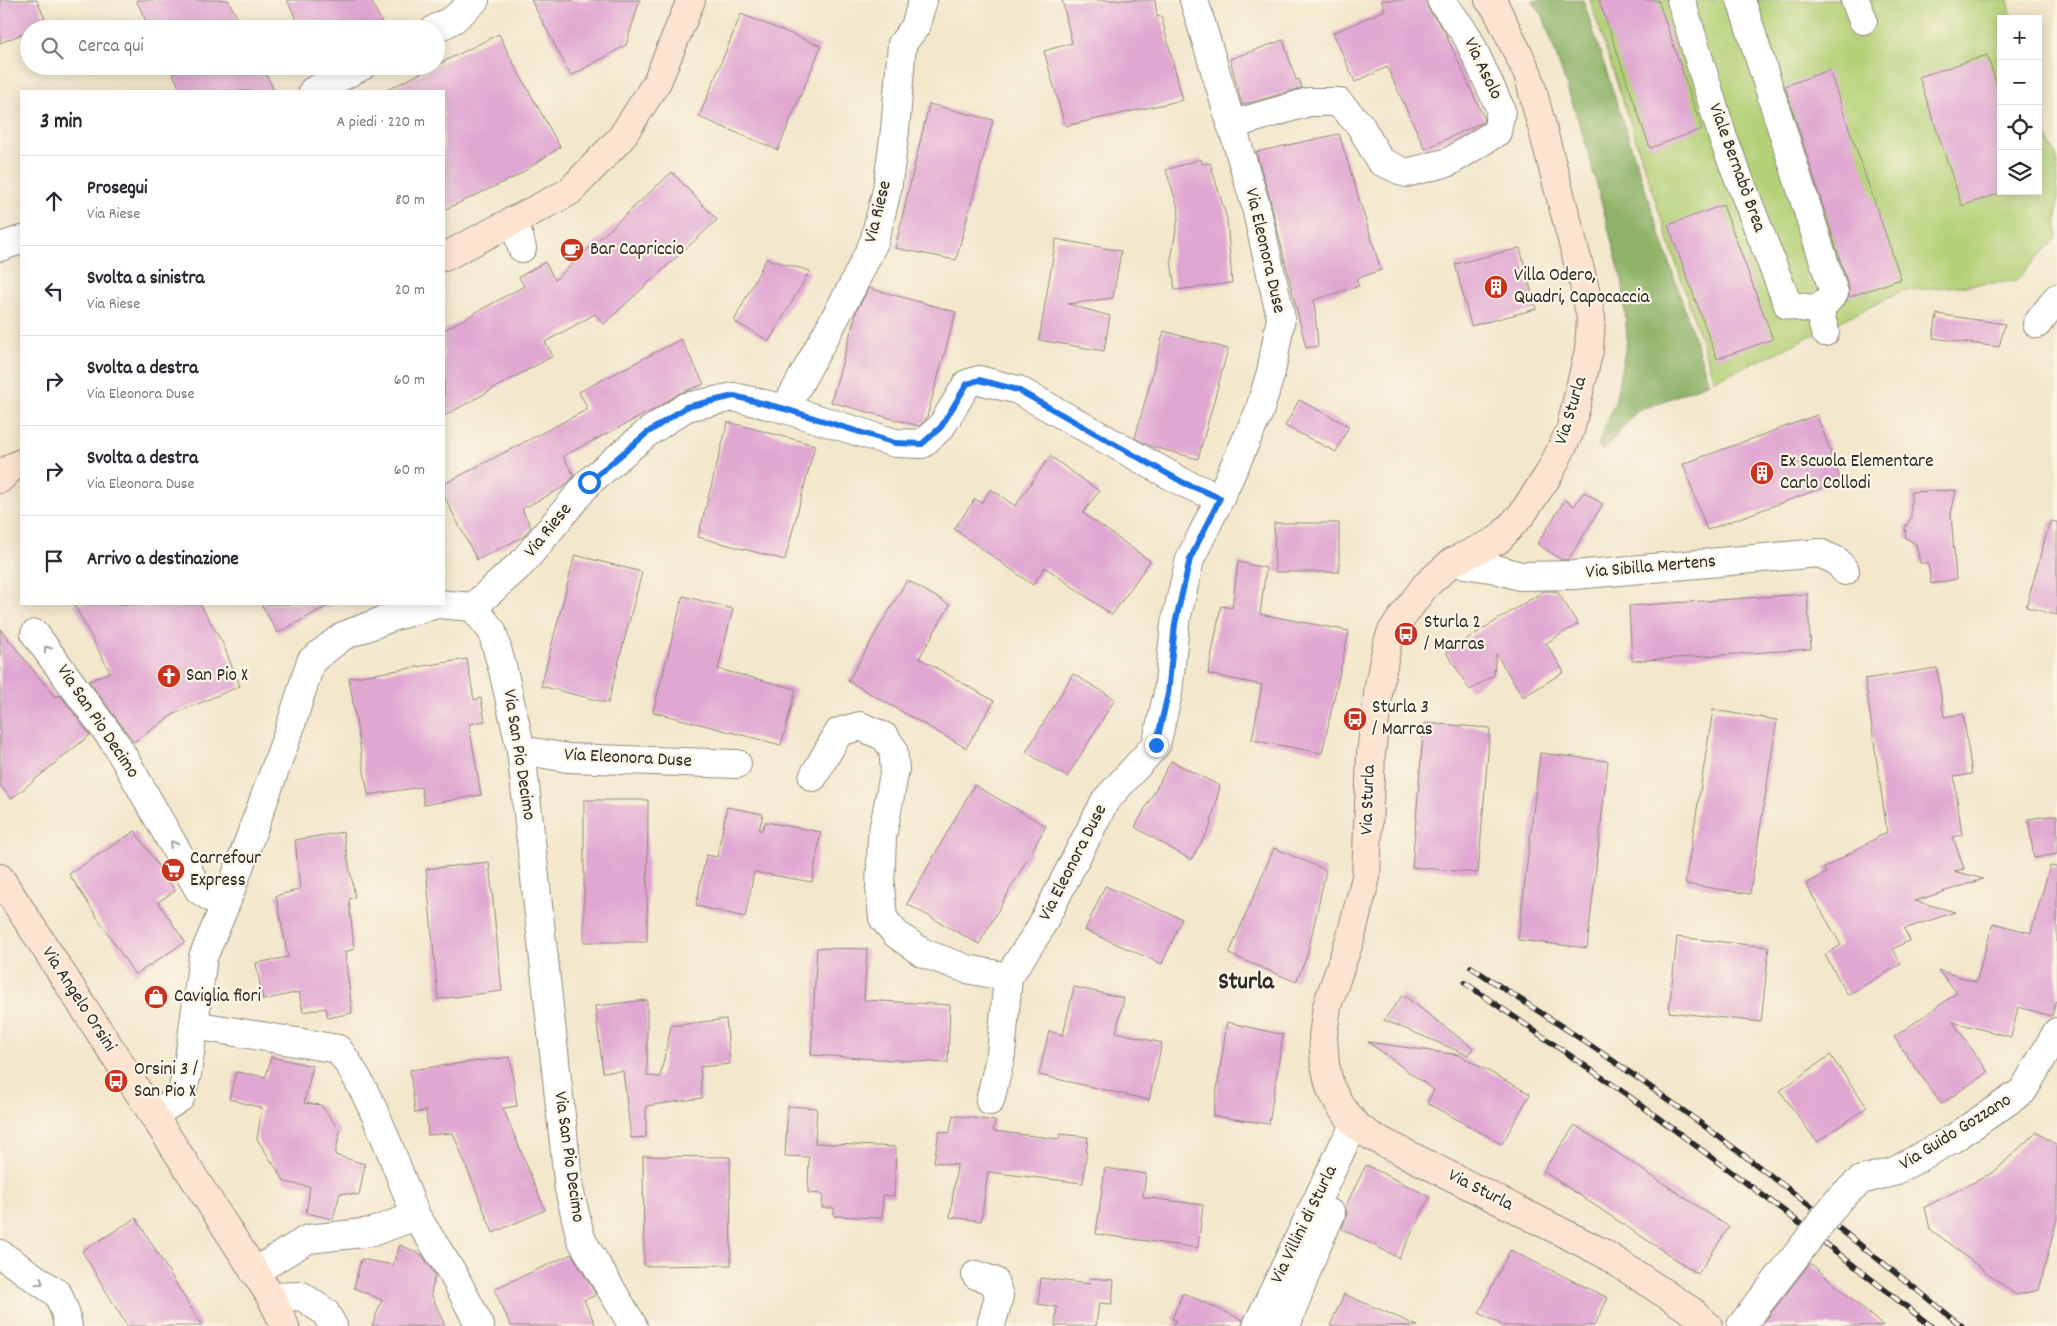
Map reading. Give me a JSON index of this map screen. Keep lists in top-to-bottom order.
{
  "streets": {
    "street": [
      "Via Asolo",
      "Viale Bernabò Brea",
      "Via Riese",
      "Via Eleonora Duse",
      "Via Sturla",
      "Via Sibilla Mertens",
      "Via San Pio Decimo",
      "Via Angelo Orsini",
      "Via Guido Gozzano",
      "Via Villini di Sturla"
    ]
  },
  "crossings": [
    ["Via Asolo", "Via Eleonora Duse"],
    ["Via Riese", "Via Eleonora Duse"],
    ["Via Riese", "Via San Pio Decimo"],
    ["Via Eleonora Duse", "Via San Pio Decimo"],
    ["Via Sturla", "Via Sibilla Mertens"],
    ["Via Sturla", "Via Villini di Sturla"]
  ],
  "districts": ["Sturla"],
  "places": {
    "cafe": ["Bar Capriccio"],
    "building": ["Villa Odero, Quadri, Capocaccia", "Ex Scuola Elementare Carlo Collodi"],
    "bus stop": ["Sturla 2 / Marras", "Sturla 3 / Marras", "Orsini 3 / San Pio X"],
    "church": ["San Pio X"],
    "supermarket": ["Carrefour Express"],
    "shop": ["Caviglia fiori"]
  },
  "page": {
    "map_buttons": ["+", "−"],
    "search": "Cerca qui",
    "heading": ["3 min", "A piedi · 220 m"],
    "list": [
      ["Prosegui", "Via Riese", "80 m"],
      ["Svolta a sinistra", "Via Riese", "20 m"],
      ["Svolta a destra", "Via Eleonora Duse", "60 m"],
      ["Svolta a destra", "Via Eleonora Duse", "60 m"],
      "Arrivo a destinazione"
    ]
  }
}
